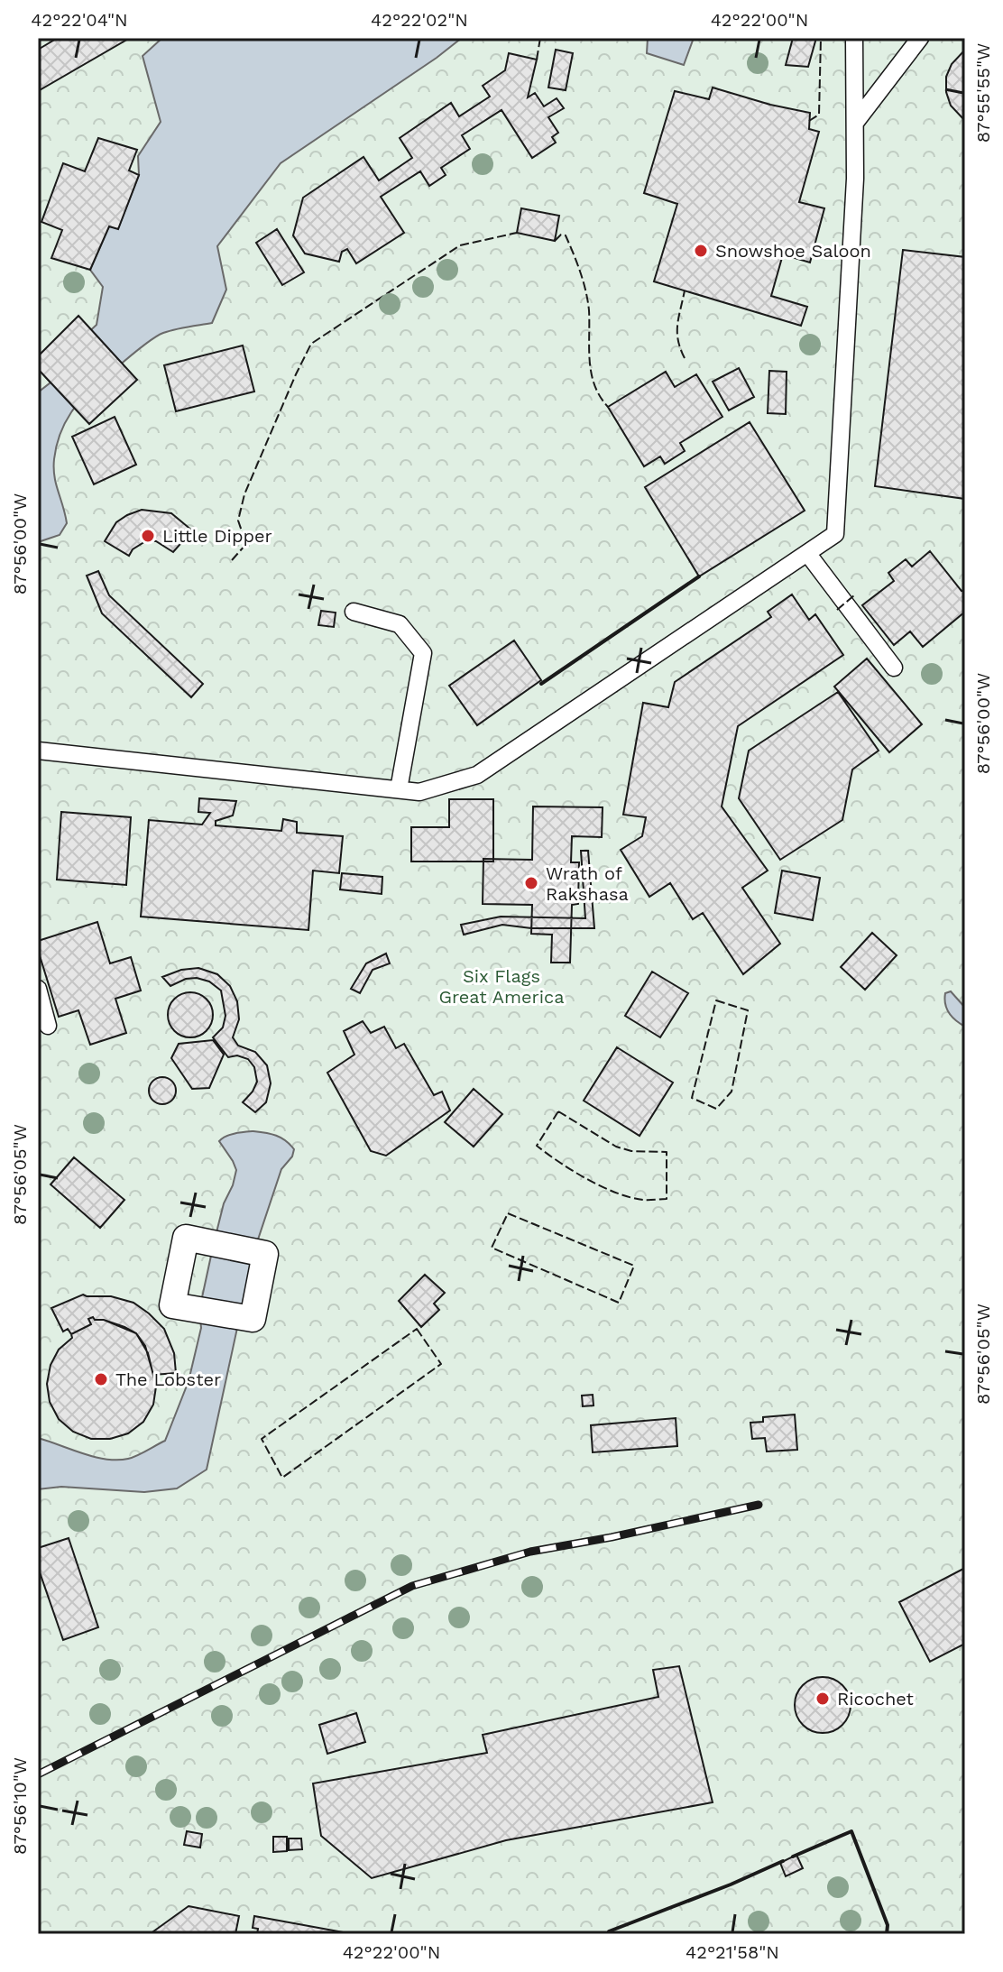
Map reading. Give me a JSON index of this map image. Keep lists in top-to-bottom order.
{
  "parks": ["Six Flags Great America"],
  "places": [
    "Snowshoe Saloon",
    "Little Dipper",
    "Wrath of Rakshasa",
    "The Lobster",
    "Ricochet"
  ],
  "coordinates": [
    "42°22'04\"N",
    "42°22'02\"N",
    "42°22'00\"N",
    "87°55'55\"W",
    "87°56'00\"W",
    "87°56'05\"W",
    "87°56'10\"W",
    "42°21'58\"N"
  ]
}
